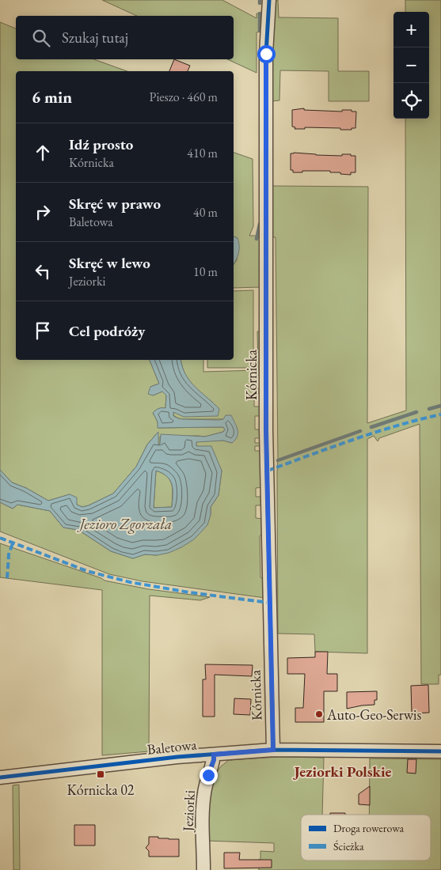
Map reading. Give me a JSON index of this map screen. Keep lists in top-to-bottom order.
{
  "streets": {
    "street": ["Kórnicka", "Baletowa", "Jeziorki"]
  },
  "crossings": [
    ["Kórnicka", "Baletowa"],
    ["Baletowa", "Jeziorki"]
  ],
  "districts": ["Jeziorki Polskie"],
  "water": ["Jezioro Zgorzała"],
  "places": {
    "other": ["Auto-Geo-Serwis"],
    "transit": ["Kórnicka 02"]
  },
  "legend": ["Droga rowerowa", "Ścieżka"],
  "page": {
    "map_buttons": ["+", "−"],
    "search": "Szukaj tutaj",
    "heading": ["6 min", "Pieszo · 460 m"],
    "list": [
      ["Idź prosto", "Kórnicka", "410 m"],
      ["Skręć w prawo", "Baletowa", "40 m"],
      ["Skręć w lewo", "Jeziorki", "10 m"],
      "Cel podróży"
    ]
  }
}
